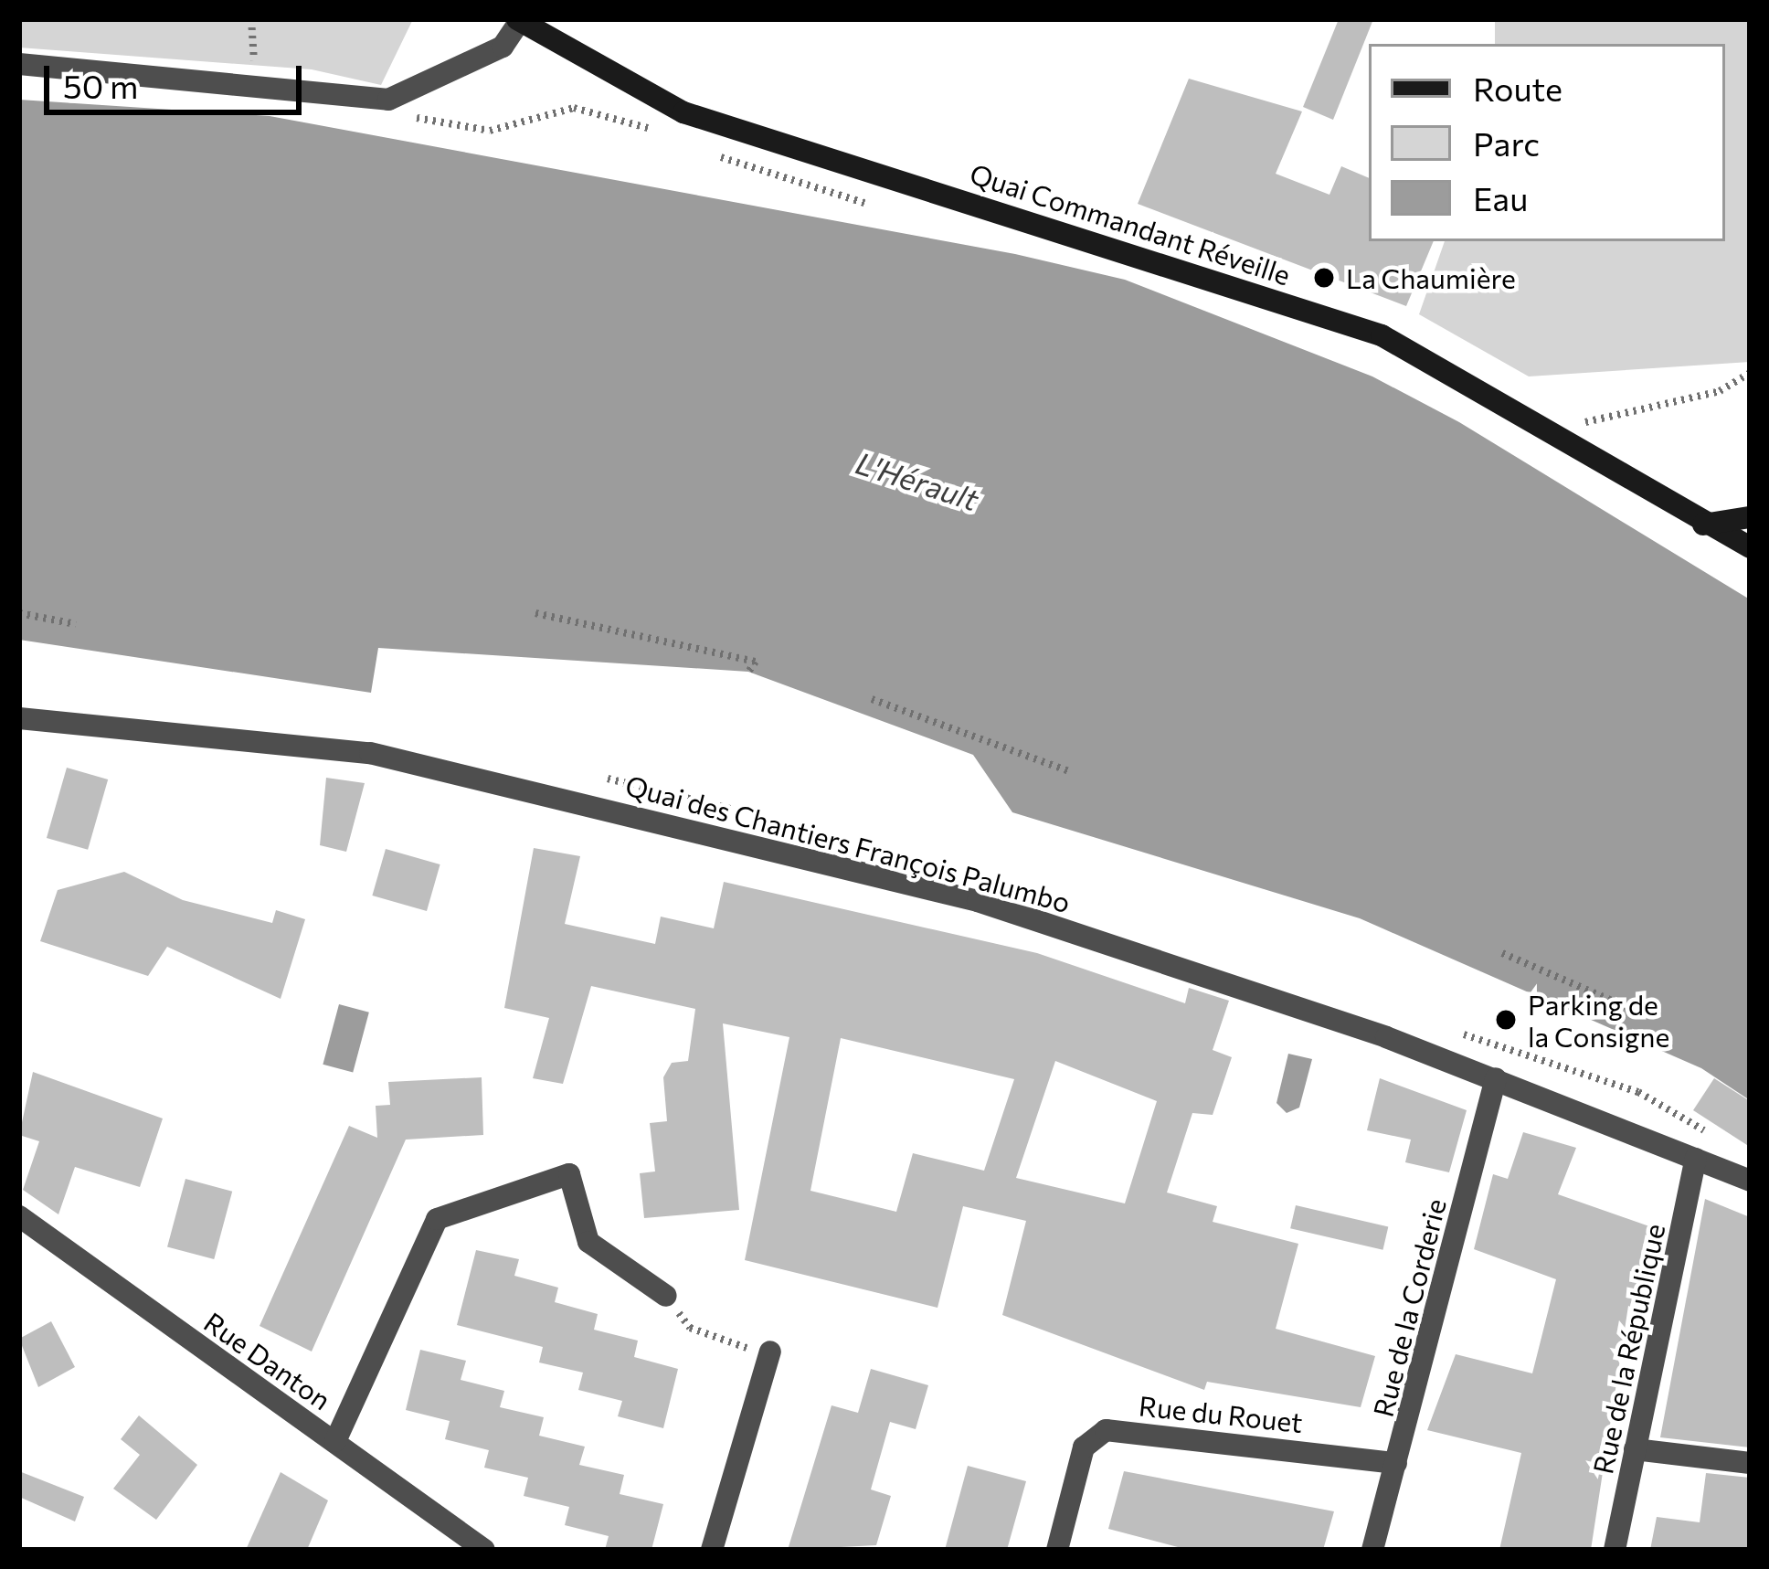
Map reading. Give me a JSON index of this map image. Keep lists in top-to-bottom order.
{
  "streets": {
    "main road": ["Quai Commandant Réveille"],
    "street": [
      "Quai des Chantiers François Palumbo",
      "Rue de la Corderie",
      "Rue de la République",
      "Rue Danton",
      "Rue du Rouet"
    ]
  },
  "crossings": [
    ["Quai des Chantiers François Palumbo", "Rue de la Corderie"],
    ["Quai des Chantiers François Palumbo", "Rue de la République"],
    ["Rue de la Corderie", "Rue du Rouet"]
  ],
  "water": ["L'Hérault"],
  "places": ["La Chaumière", "Parking de la Consigne"],
  "legend": ["Route", "Parc", "Eau"],
  "scale_bar": "50 m"
}
